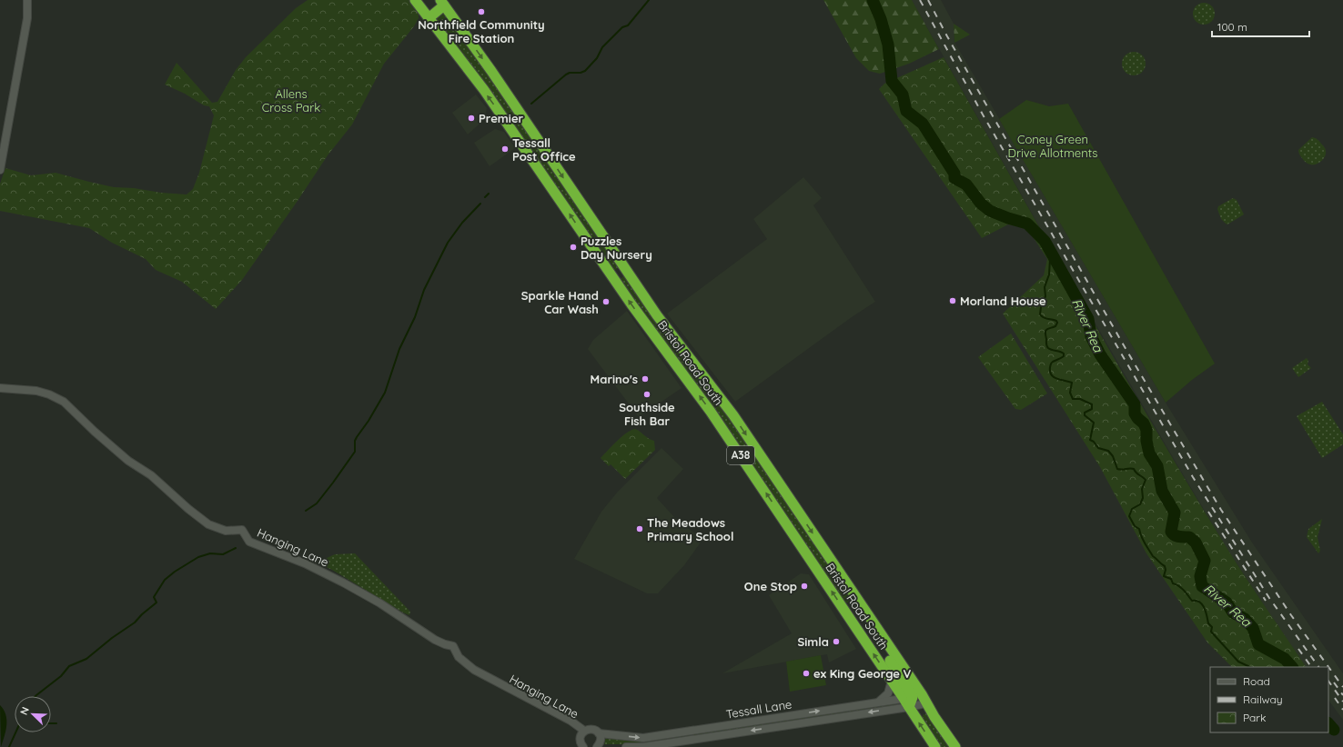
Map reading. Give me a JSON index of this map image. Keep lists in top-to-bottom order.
{
  "streets": {
    "highway": ["Bristol Road South", "A38"],
    "street": ["Hanging Lane", "Tessall Lane"]
  },
  "crossings": [
    ["Bristol Road South", "Tessall Lane"],
    ["Hanging Lane", "Tessall Lane"]
  ],
  "water": ["River Rea"],
  "parks": ["Allens Cross Park", "Coney Green Drive Allotments"],
  "places": [
    "Northfield Community Fire Station",
    "Premier",
    "Tessall Post Office",
    "Puzzles Day Nursery",
    "Morland House",
    "Sparkle Hand Car Wash",
    "Marino's",
    "Southside Fish Bar",
    "The Meadows Primary School",
    "One Stop",
    "Simla",
    "ex King George V"
  ],
  "legend": ["Road", "Railway", "Park"],
  "scale_bar": "100 m",
  "north": "top left"
}
